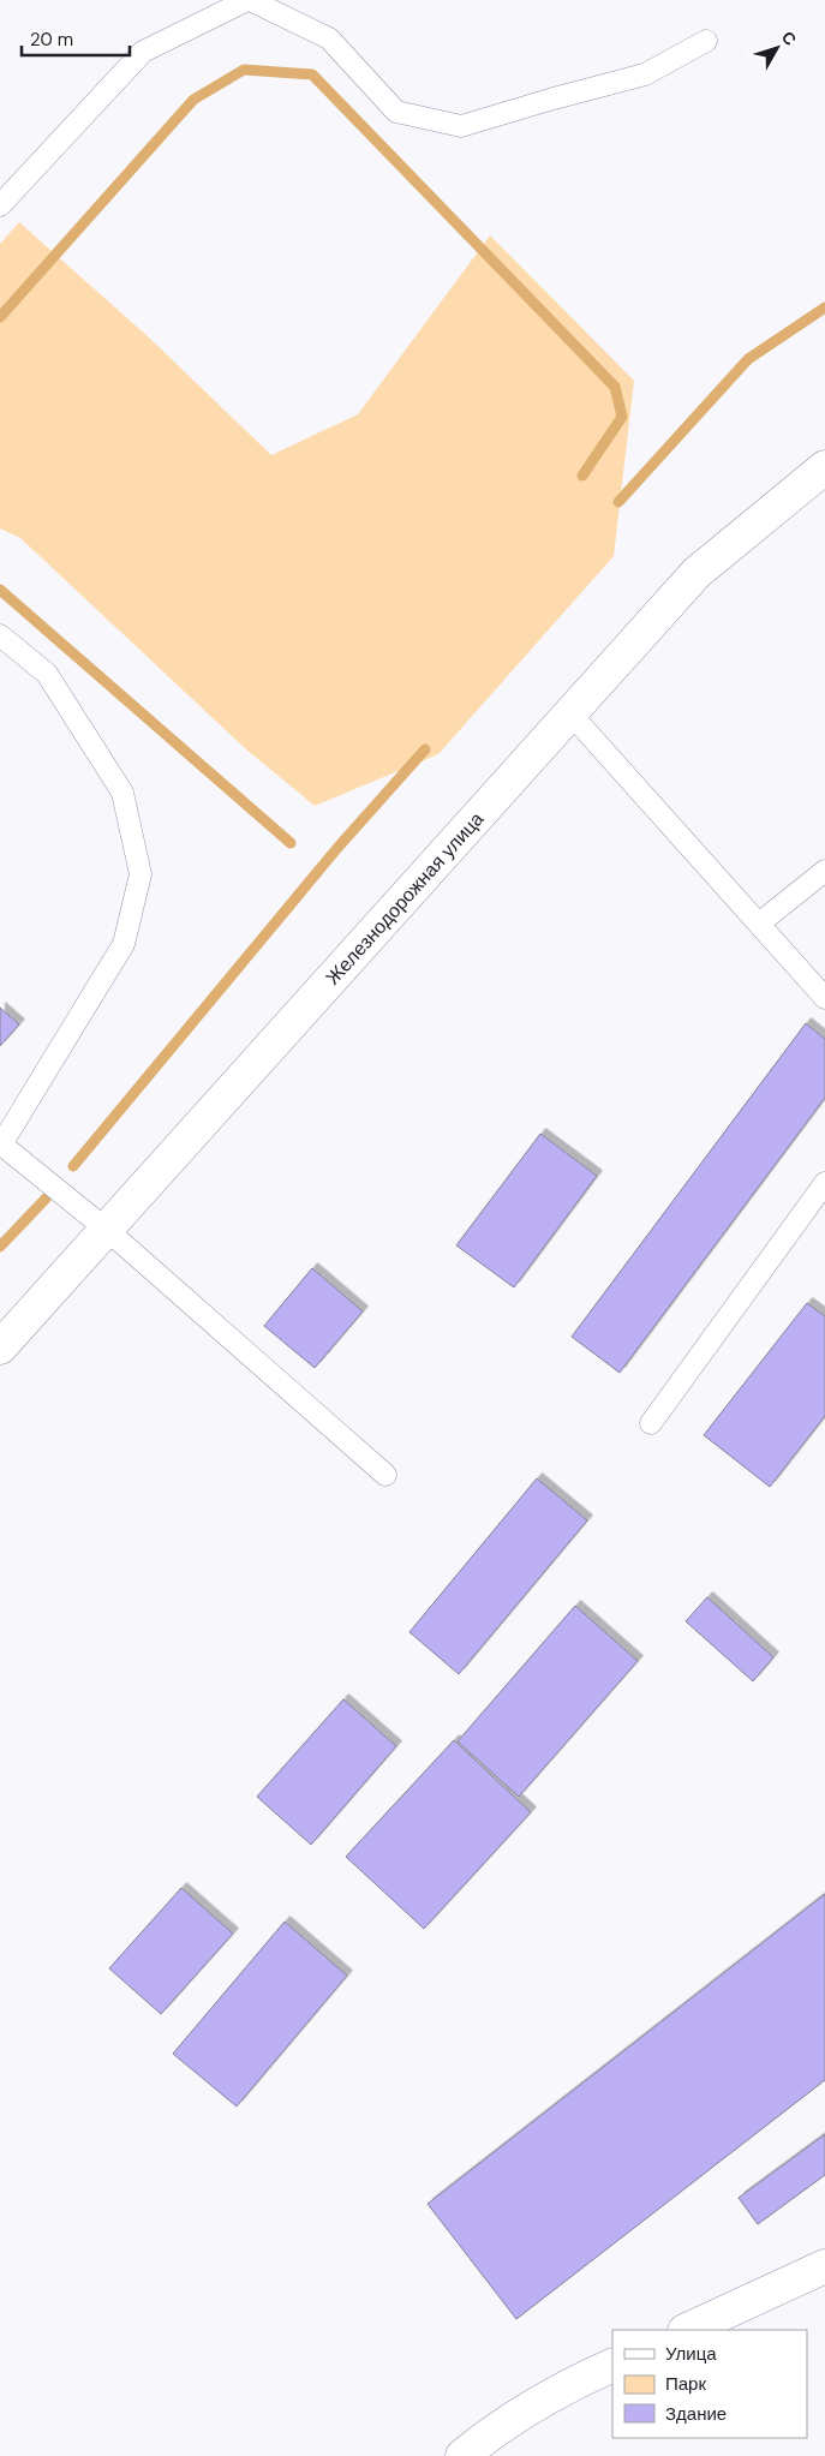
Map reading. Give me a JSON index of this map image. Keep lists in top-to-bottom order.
{
  "streets": {
    "main road": ["Железнодорожная улица"]
  },
  "legend": ["Улица", "Парк", "Здание"],
  "scale_bar": "20 m",
  "north": "top right"
}
